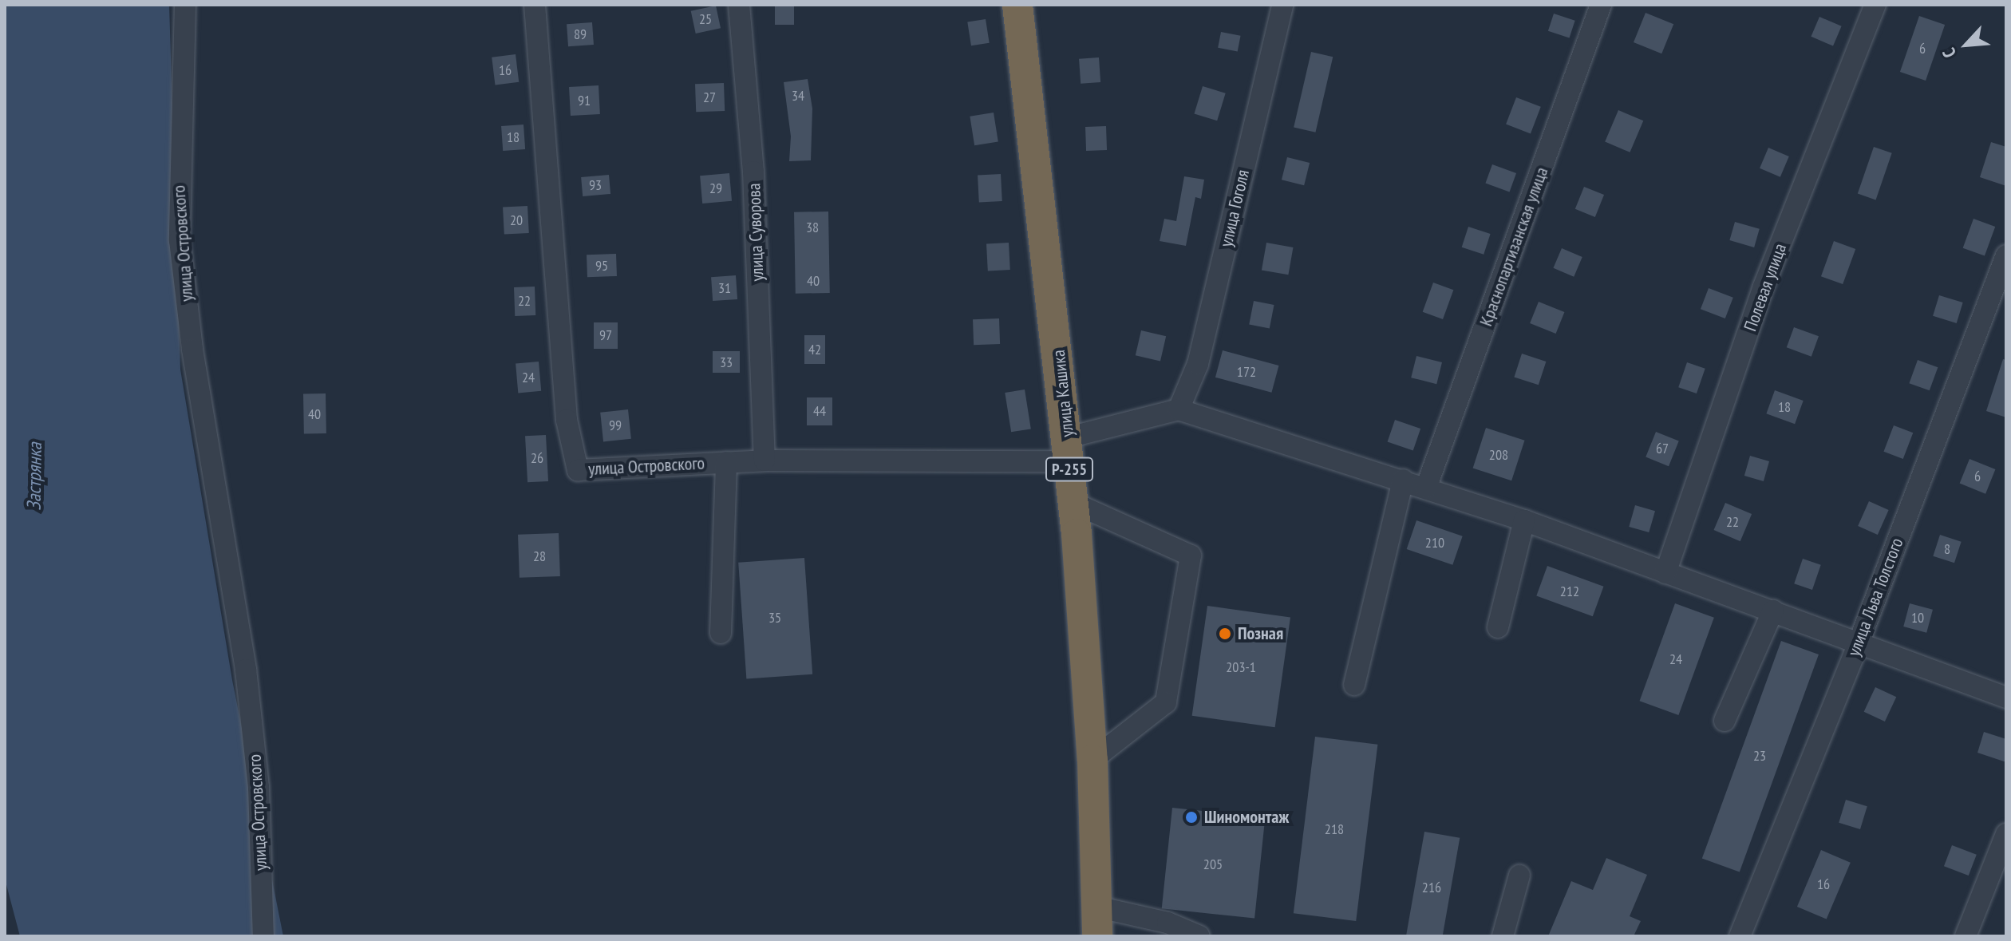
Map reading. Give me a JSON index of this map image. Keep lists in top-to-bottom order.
{
  "streets": {
    "highway": ["улица Кашика", "Р-255"],
    "street": [
      "улица Гоголя",
      "улица Суворова",
      "улица Островского",
      "Краснопартизанская улица",
      "Полевая улица",
      "улица Льва Толстого"
    ]
  },
  "crossings": [
    ["улица Гоголя", "улица Островского"],
    ["улица Суворова", "улица Островского"],
    ["улица Островского", "улица Кашика"]
  ],
  "water": ["Застрянка"],
  "places": ["Позная", "Шиномонтаж"],
  "house_numbers": [
    "25",
    "89",
    "6",
    "16",
    "34",
    "27",
    "91",
    "18",
    "93",
    "29",
    "20",
    "38",
    "95",
    "40",
    "31",
    "22",
    "97",
    "42",
    "33",
    "172",
    "24",
    "18",
    "44",
    "40",
    "99",
    "67",
    "208",
    "26",
    "6",
    "22",
    "210",
    "8",
    "28",
    "212",
    "35",
    "10",
    "24",
    "203-1",
    "23",
    "218",
    "205",
    "16",
    "216"
  ],
  "north": "bottom left"
}
